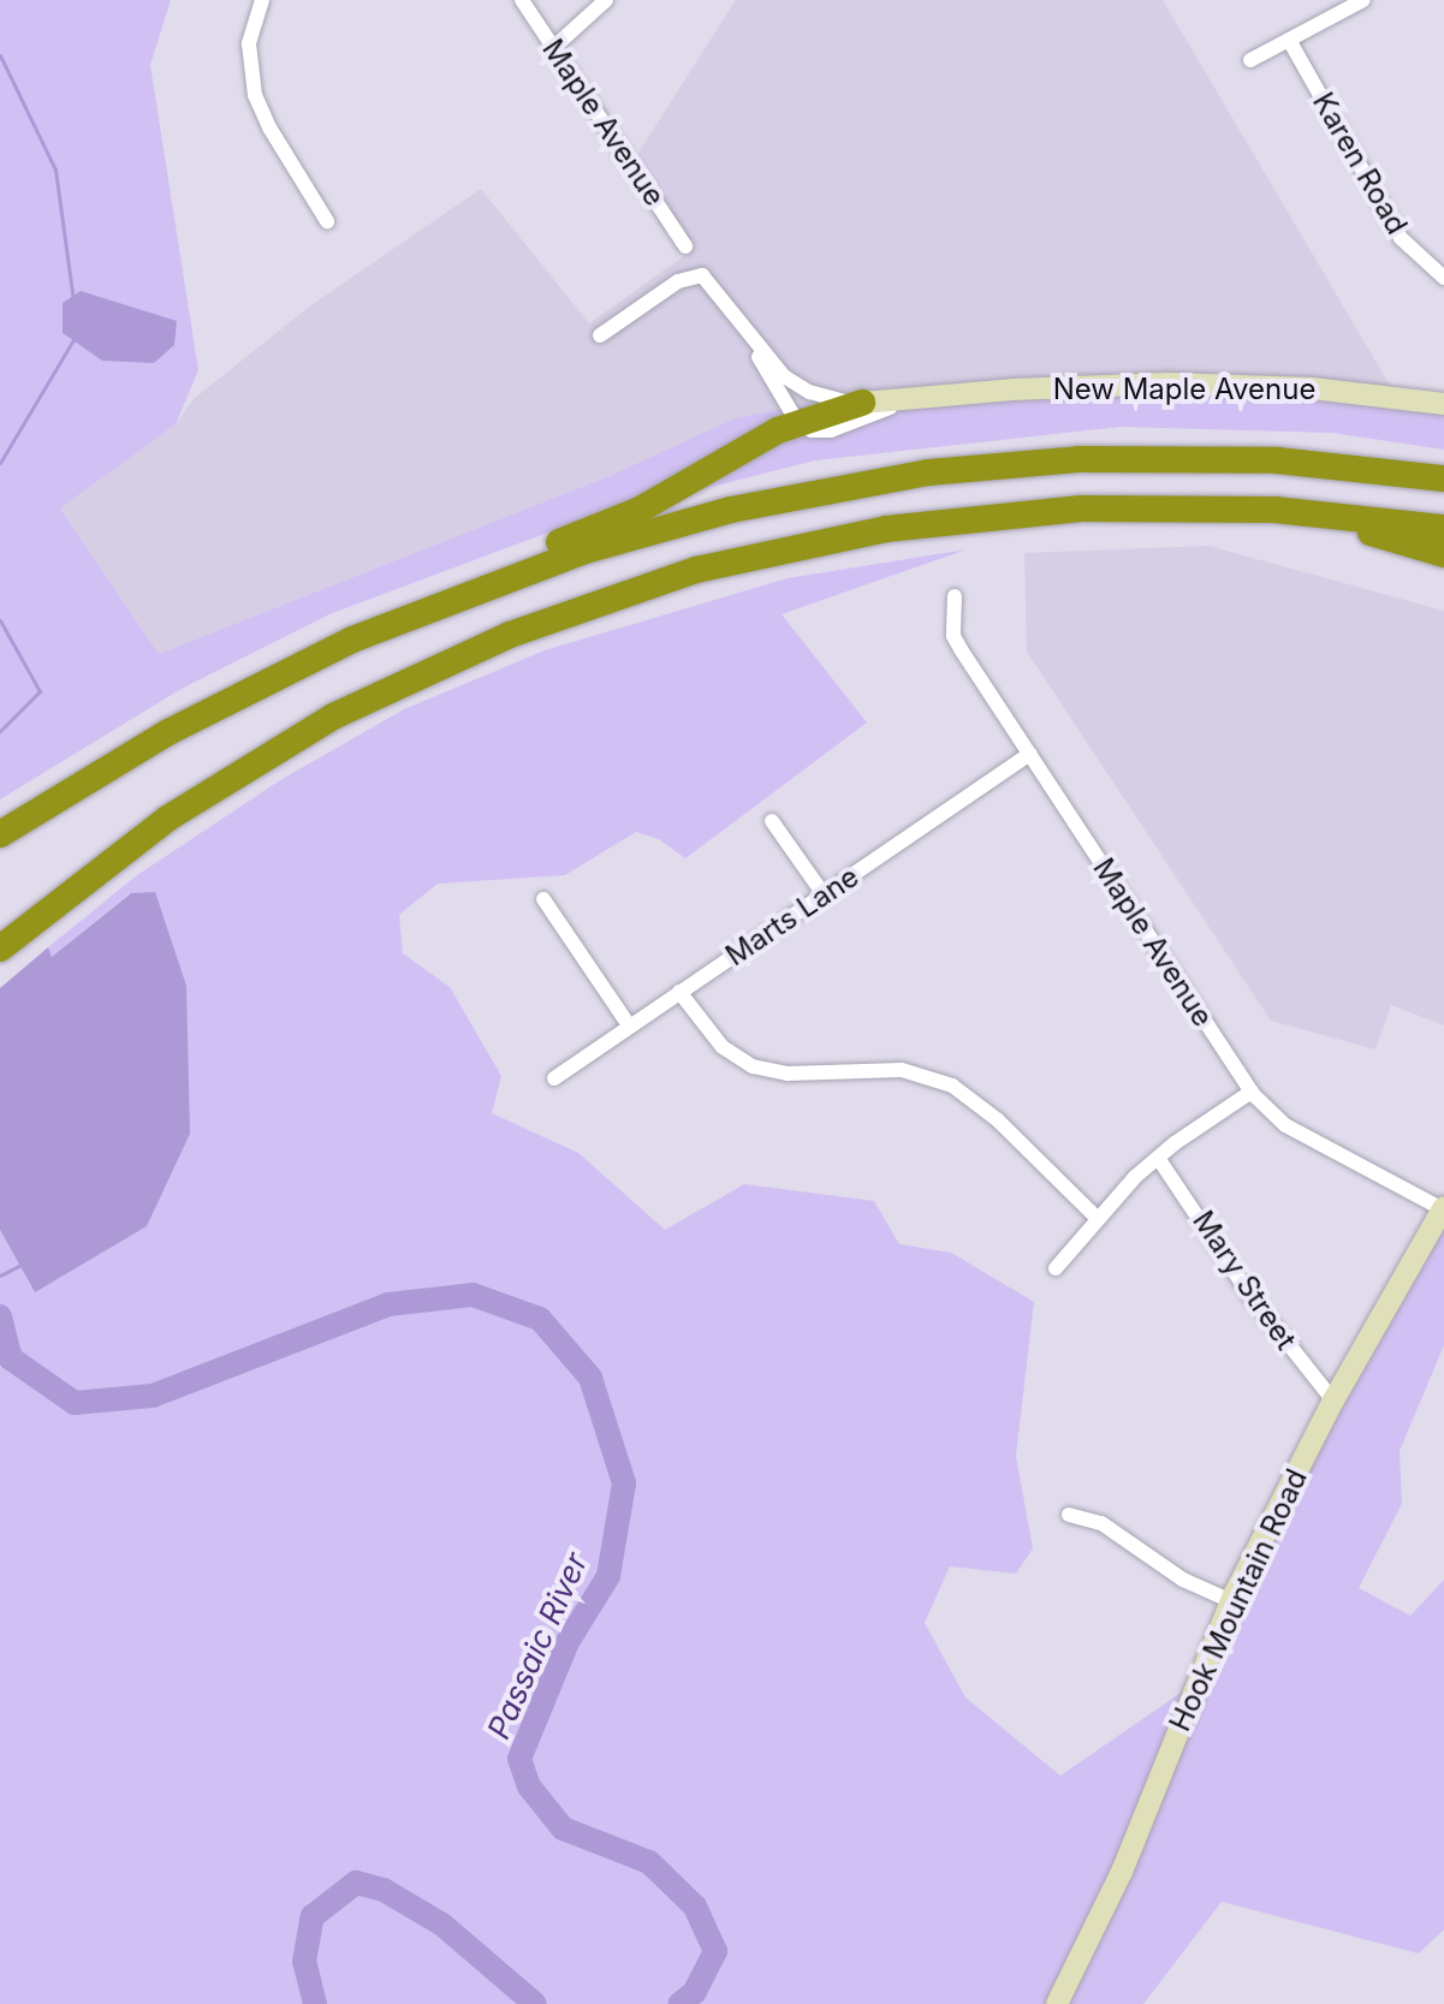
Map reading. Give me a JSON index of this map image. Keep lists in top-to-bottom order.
{
  "streets": {
    "street": [
      "Maple Avenue",
      "Karen Road",
      "New Maple Avenue",
      "Marts Lane",
      "Mary Street",
      "Hook Mountain Road"
    ]
  },
  "crossings": [
    ["Maple Avenue", "Marts Lane"],
    ["Maple Avenue", "Hook Mountain Road"],
    ["Mary Street", "Hook Mountain Road"]
  ],
  "water": ["Passaic River"]
}
